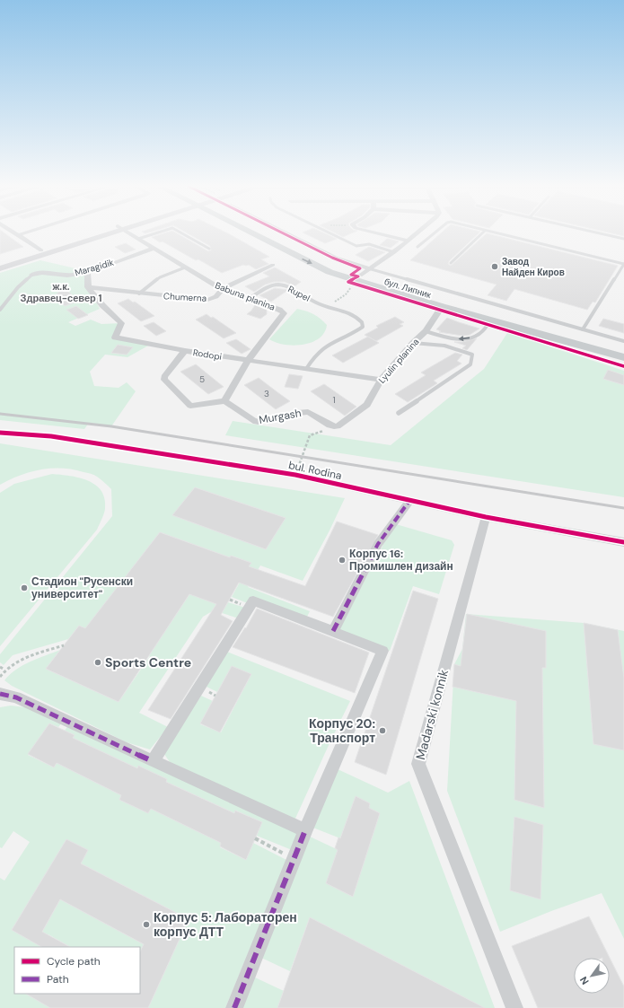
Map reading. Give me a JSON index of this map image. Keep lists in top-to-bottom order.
{
  "streets": {
    "main road": ["бул. Липник"],
    "street": [
      "Maragidik",
      "Babuna planina",
      "Chumerna",
      "Rodopi",
      "Lyulin planina",
      "Murgash",
      "bul. Rodina",
      "Madarski konnik"
    ],
    "lane": ["Rupel"]
  },
  "crossings": [
    ["Maragidik", "Babuna planina"],
    ["бул. Липник", "Lyulin planina"],
    ["Rupel", "Babuna planina"],
    ["Rupel", "Rodopi"],
    ["Babuna planina", "Chumerna"],
    ["Babuna planina", "Rodopi"],
    ["Chumerna", "Rodopi"],
    ["Rodopi", "Lyulin planina"],
    ["Lyulin planina", "Murgash"],
    ["bul. Rodina", "Madarski konnik"]
  ],
  "districts": ["ж.к. Здравец-север 1"],
  "places": [
    "Завод Найден Киров",
    "Корпус 16: Промишлен дизайн",
    "Стадион \"Русенски университет\"",
    "Sports Centre",
    "Корпус 20: Транспорт",
    "Корпус 5: Лабораторен корпус ДТТ"
  ],
  "house_numbers": ["5", "3", "1"],
  "legend": ["Cycle path", "Path"],
  "north": "bottom left"
}
